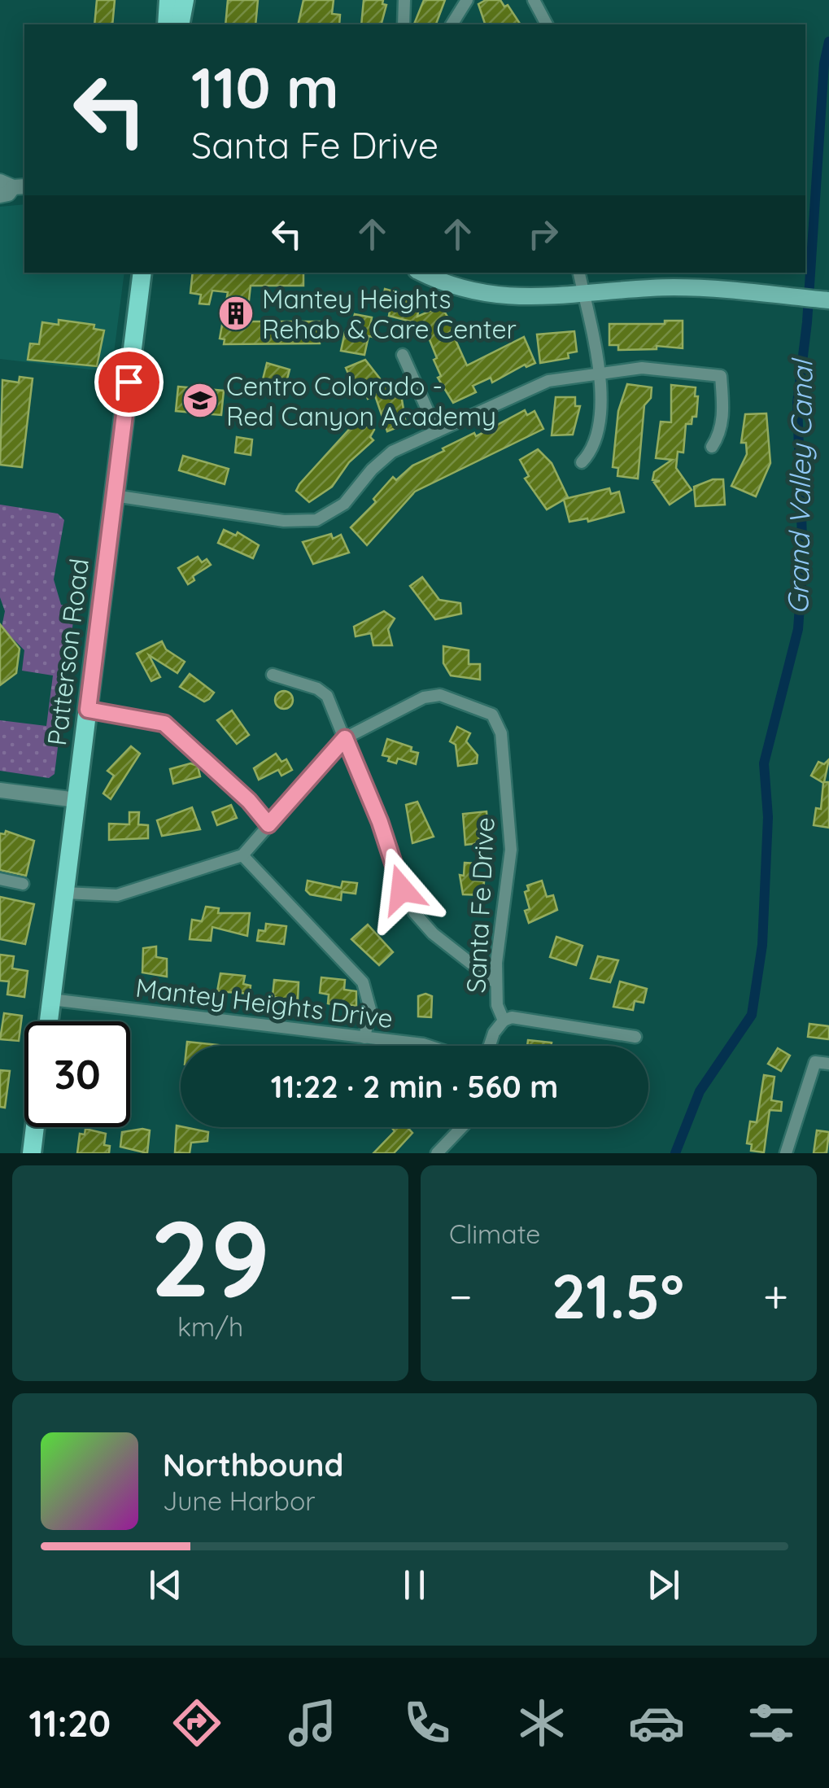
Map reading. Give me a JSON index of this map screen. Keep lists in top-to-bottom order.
{
  "streets": {
    "main road": ["Patterson Road"],
    "street": ["Santa Fe Drive", "Mantey Heights Drive"]
  },
  "crossings": [
    ["Patterson Road", "Mantey Heights Drive"]
  ],
  "water": ["Grand Valley Canal"],
  "places": {
    "building": ["Mantey Heights Rehab & Care Center"],
    "school or university": ["Centro Colorado - Red Canyon Academy"]
  },
  "page": {
    "turn": ["110 m", "Santa Fe Drive"],
    "limit": "30",
    "trip": "11:22 · 2 min · 560 m",
    "tile": [
      ["29", "km/h"],
      "Climate"
    ],
    "heat": ["−", "21.5°", "+"],
    "song": ["Northbound", "June Harbor"],
    "tabs": "11:20"
  }
}
